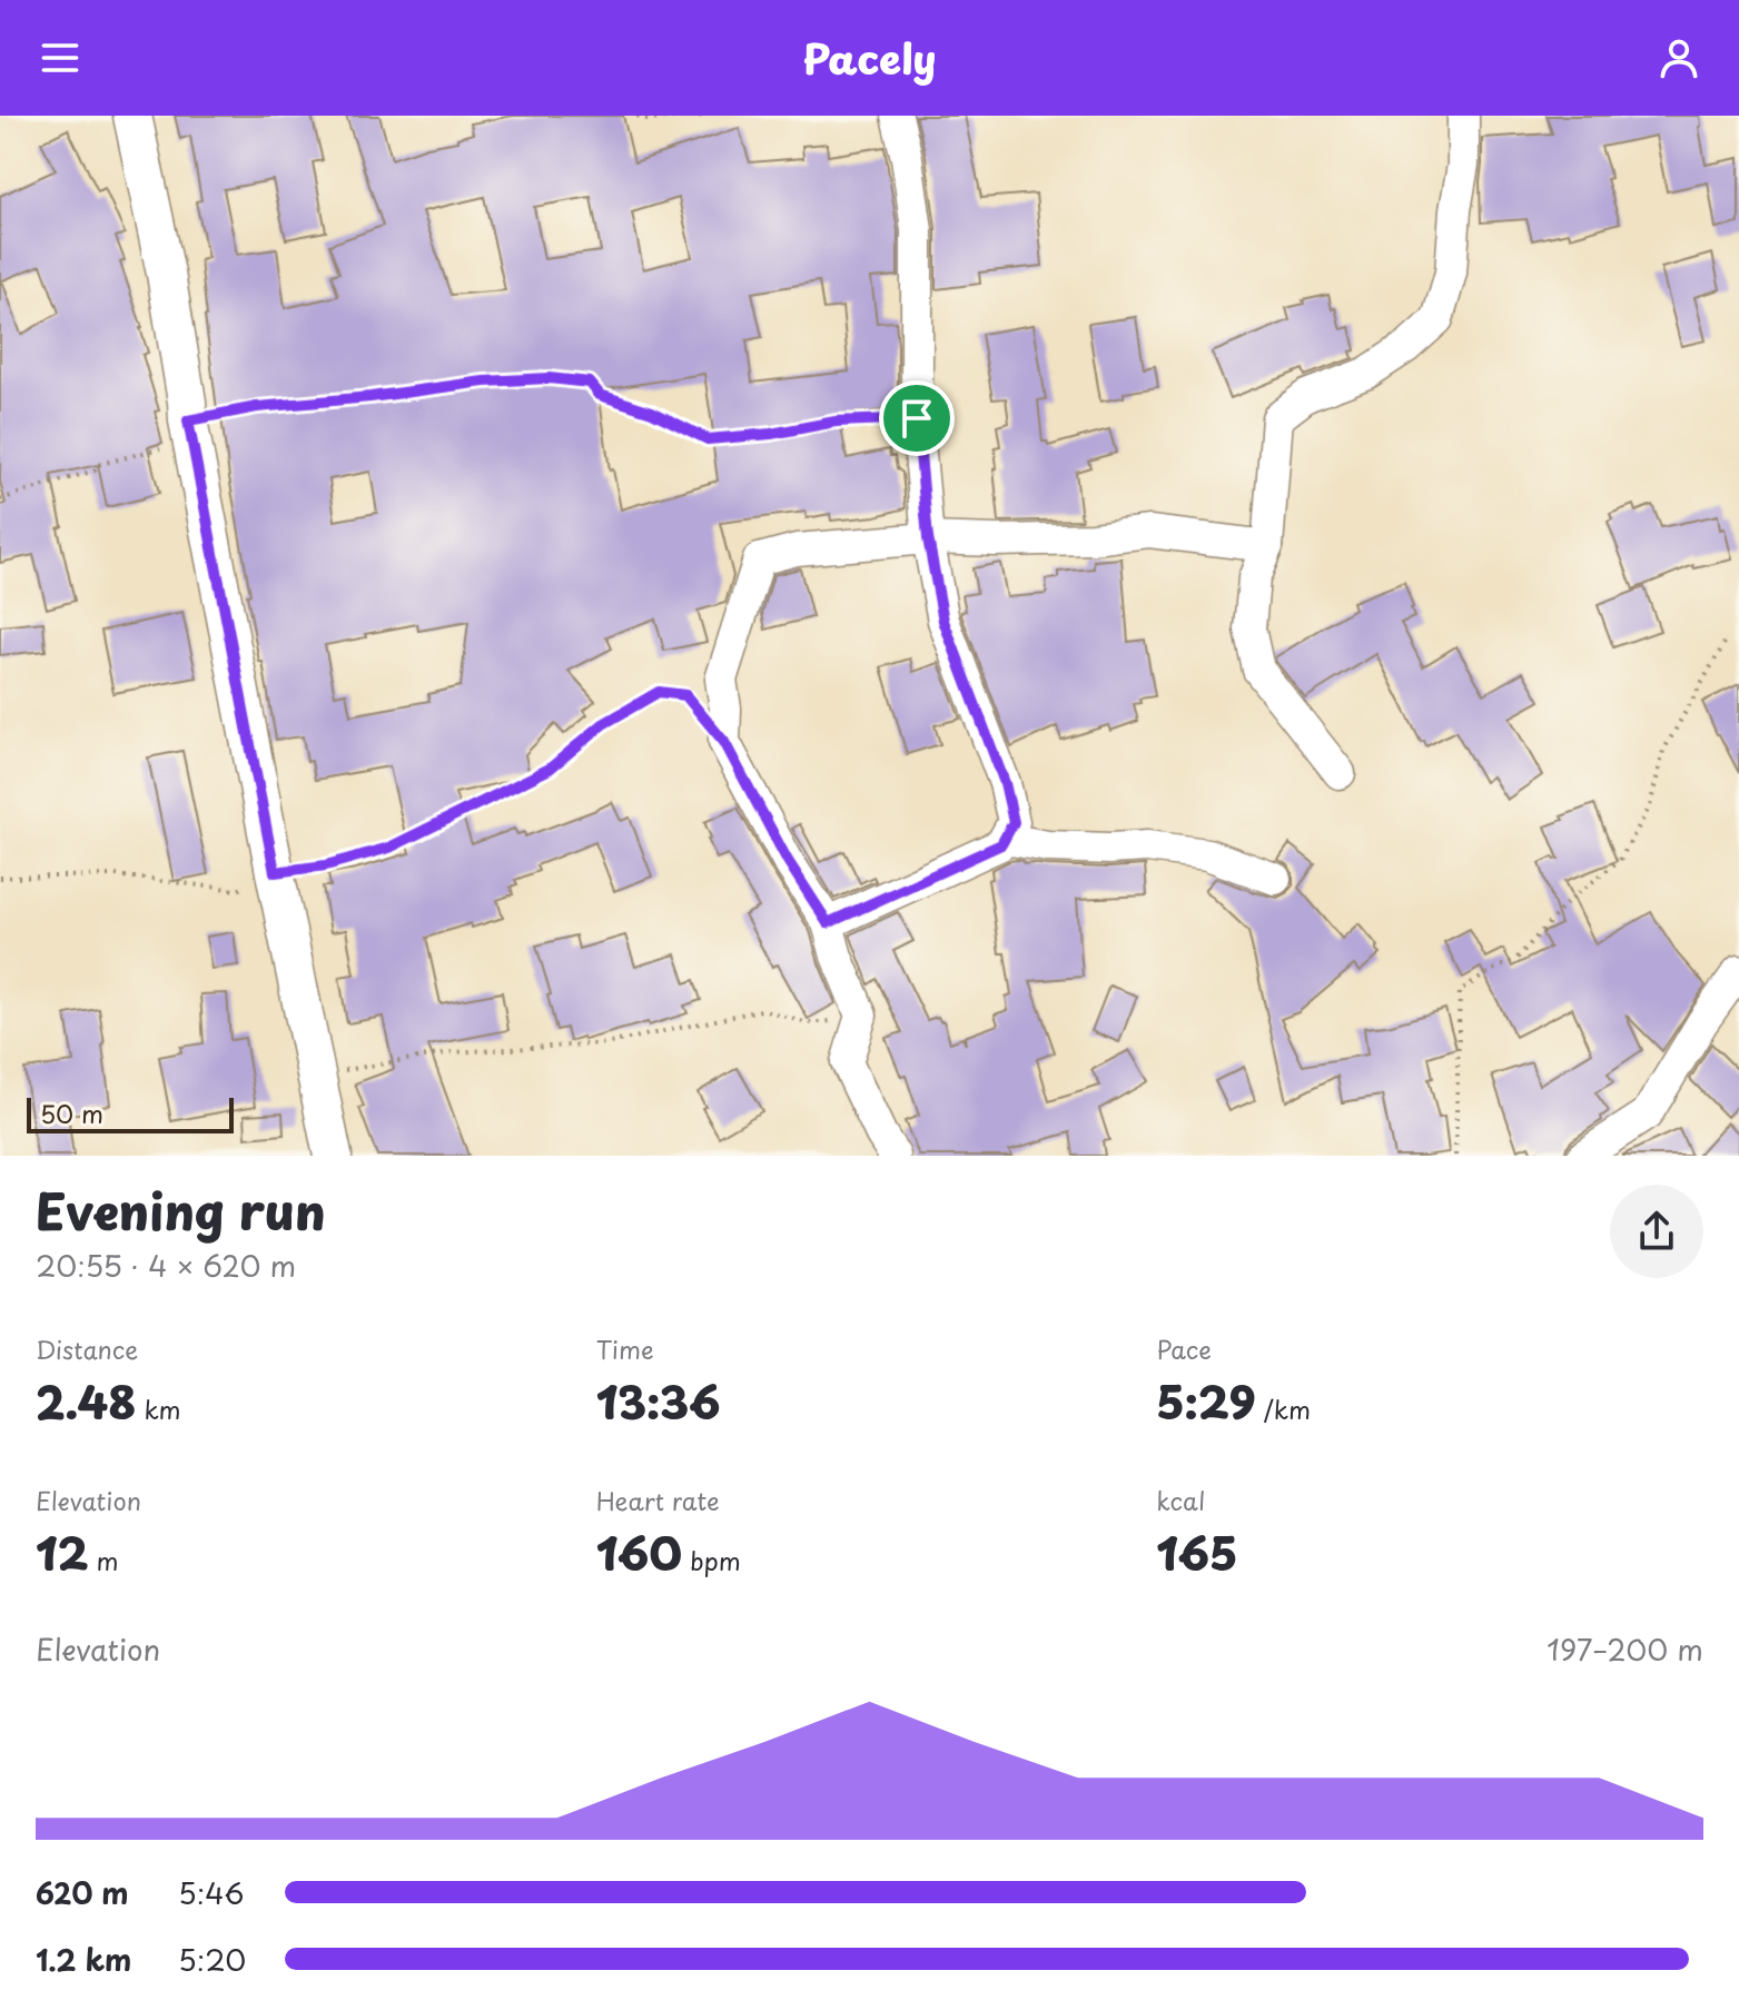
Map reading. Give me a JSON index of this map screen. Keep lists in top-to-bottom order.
{
  "scale_bar": "50 m",
  "page": {
    "header": "Pacely",
    "scale": "50 m",
    "heading": ["Evening run", "20:55 · 4 × 620 m"],
    "stats": [
      ["Distance", "2.48 km"],
      ["Time", "13:36"],
      ["Pace", "5:29 /km"],
      ["Elevation", "12 m"],
      ["Heart rate", "160 bpm"],
      ["kcal", "165"]
    ],
    "chart": ["Elevation", "197–200 m"],
    "list": [
      {
        "name": "620 m",
        "note": "5:46"
      },
      {
        "name": "1.2 km",
        "note": "5:20"
      }
    ]
  }
}
